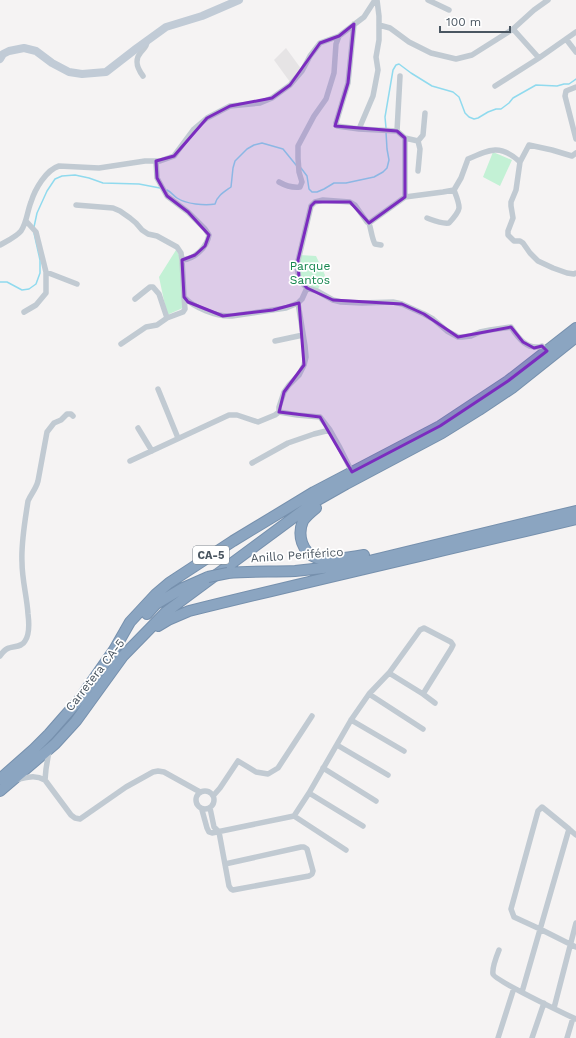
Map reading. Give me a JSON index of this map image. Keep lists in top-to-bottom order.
{
  "streets": {
    "highway": ["CA-5", "Anillo Periférico", "Carretera CA-5"]
  },
  "crossings": [
    ["CA-5", "Carretera CA-5"],
    ["Anillo Periférico", "Carretera CA-5"]
  ],
  "parks": ["Parque Santos"],
  "scale_bar": "100 m"
}
